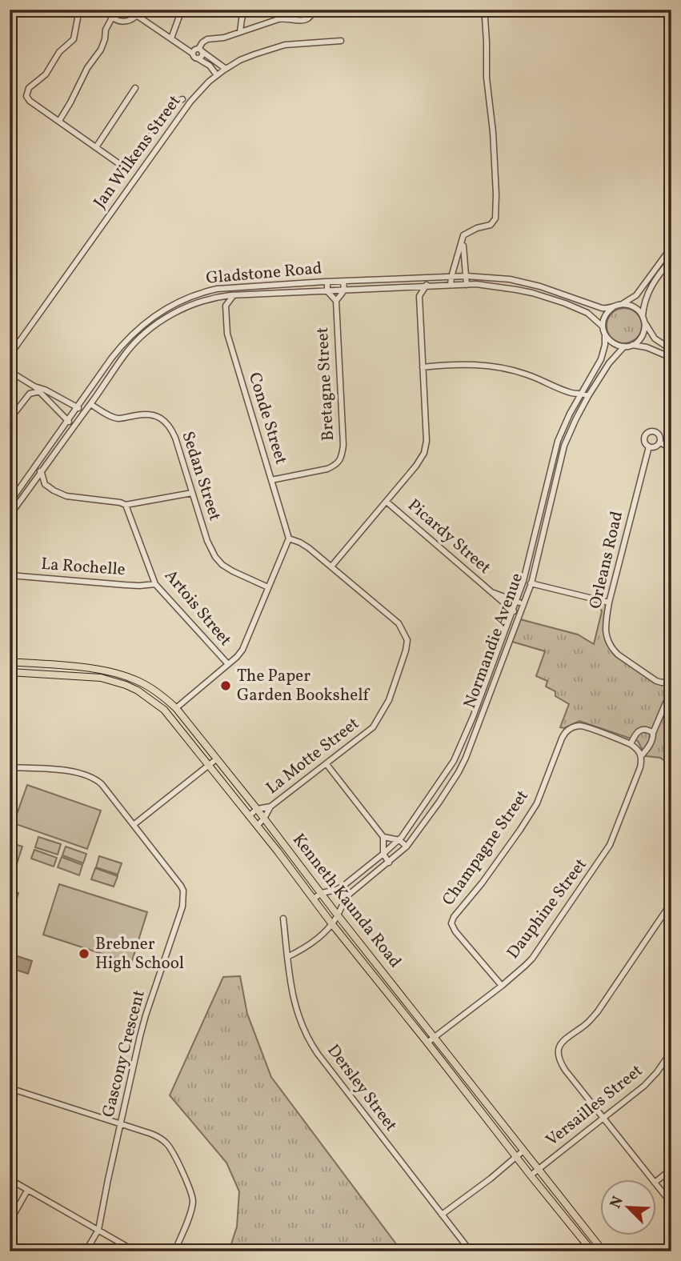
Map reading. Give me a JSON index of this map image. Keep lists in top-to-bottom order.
{
  "streets": {
    "main road": ["Kenneth Kaunda Road"],
    "street": [
      "Jan Wilkens Street",
      "Gladstone Road",
      "Bretagne Street",
      "Conde Street",
      "Sedan Street",
      "Picardy Street",
      "Orleans Road",
      "La Rochelle",
      "Artois Street",
      "Normandie Avenue",
      "La Motte Street",
      "Champagne Street",
      "Dauphine Street",
      "Gascony Crescent",
      "Dersley Street",
      "Versailles Street"
    ]
  },
  "crossings": [
    ["Gladstone Road", "Sedan Street"],
    ["Gladstone Road", "Normandie Avenue"],
    ["Bretagne Street", "Conde Street"],
    ["Conde Street", "La Motte Street"],
    ["Picardy Street", "Normandie Avenue"],
    ["La Rochelle", "Artois Street"],
    ["Normandie Avenue", "Kenneth Kaunda Road"],
    ["Normandie Avenue", "Dersley Street"],
    ["La Motte Street", "Kenneth Kaunda Road"],
    ["Champagne Street", "Dauphine Street"],
    ["Kenneth Kaunda Road", "Dauphine Street"],
    ["Kenneth Kaunda Road", "Versailles Street"]
  ],
  "places": ["The Paper Garden Bookshelf", "Brebner High School"],
  "north": "top left"
}
